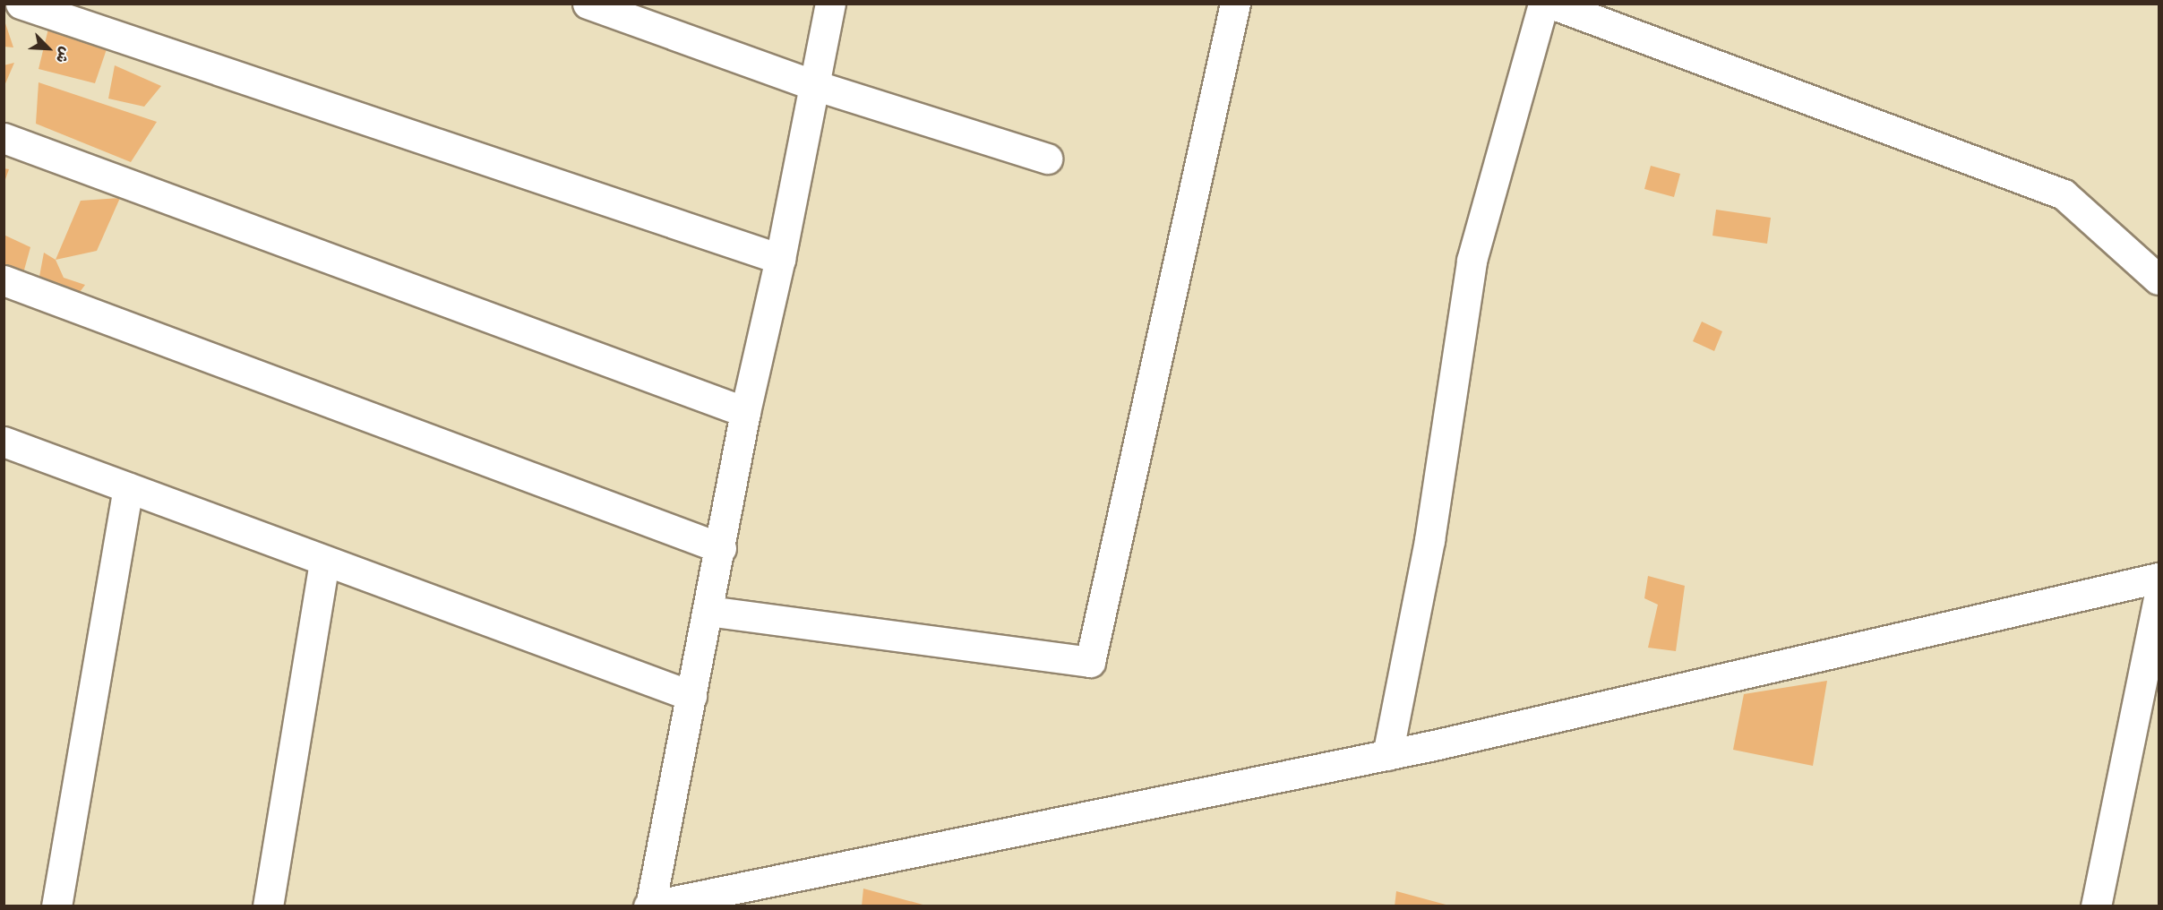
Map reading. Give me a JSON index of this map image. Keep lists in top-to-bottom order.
{
  "north": "bottom right"
}
